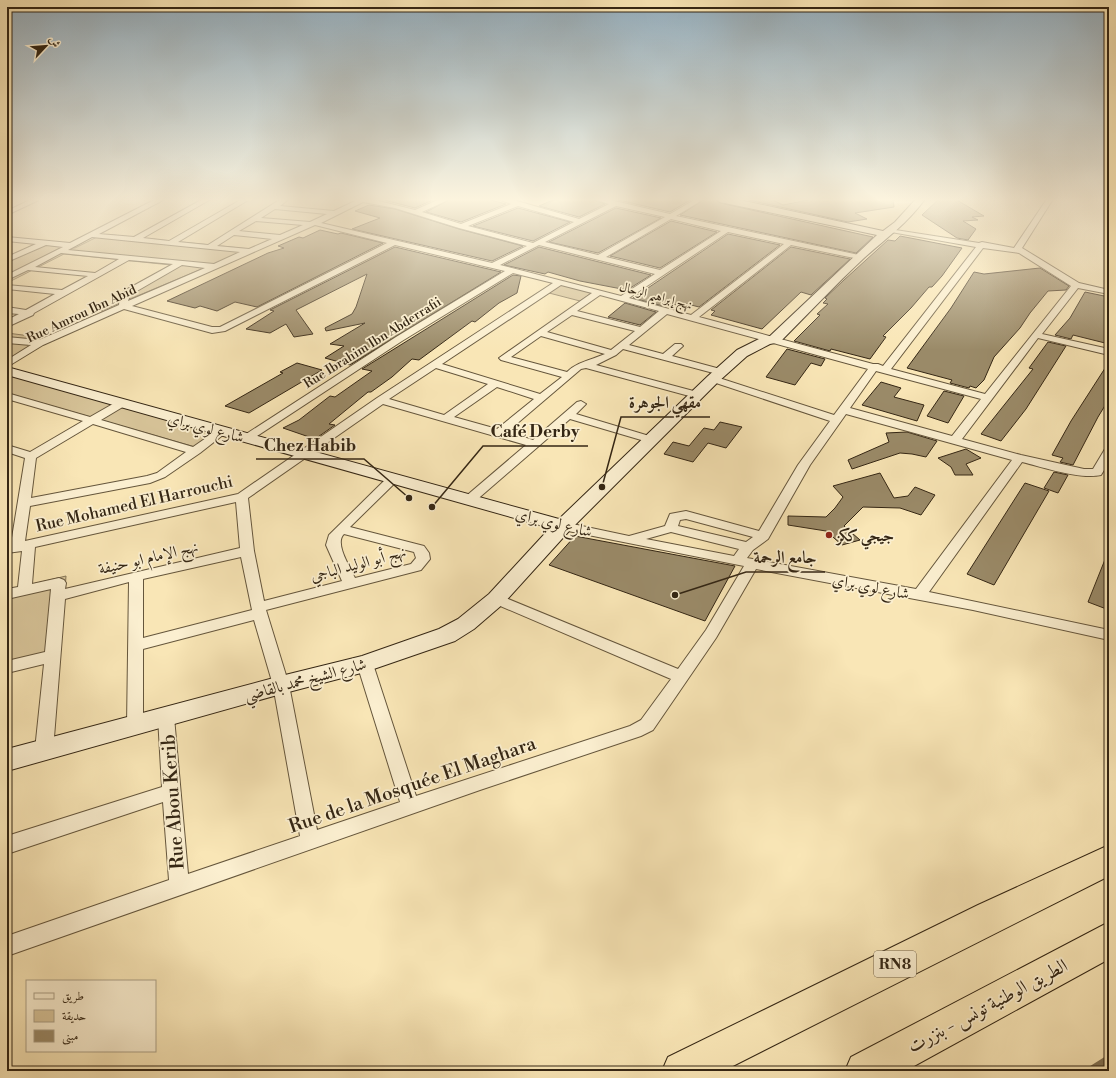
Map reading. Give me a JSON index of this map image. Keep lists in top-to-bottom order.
{
  "streets": {
    "highway": ["RN8", "الطريق الوطنية تونس - بنزرت"],
    "street": [
      "نهج إبراهيم الرحال",
      "Rue Amrou Ibn Abid",
      "Rue Ibrahim Ibn Abderrafii",
      "شارع لوي براي",
      "Rue Mohamed El Harrouchi",
      "نهج الإمام ابو حنيفة",
      "نهج أبو الوليد الباجي",
      "شارع الشيخ محمد بالقاضي",
      "Rue de la Mosquée El Maghara",
      "Rue Abou Kerib"
    ]
  },
  "crossings": [
    ["نهج إبراهيم الرحال", "Rue Ibrahim Ibn Abderrafii"],
    ["نهج إبراهيم الرحال", "Rue Mohamed El Harrouchi"],
    ["نهج إبراهيم الرحال", "شارع الشيخ محمد بالقاضي"],
    ["Rue Ibrahim Ibn Abderrafii", "شارع لوي براي"],
    ["شارع لوي براي", "Rue Mohamed El Harrouchi"],
    ["شارع لوي براي", "شارع الشيخ محمد بالقاضي"],
    ["شارع لوي براي", "Rue de la Mosquée El Maghara"],
    ["شارع الشيخ محمد بالقاضي", "Rue Abou Kerib"],
    ["Rue de la Mosquée El Maghara", "Rue Abou Kerib"]
  ],
  "places": [
    "مقهي الجوهرة",
    "Chez Habib",
    "Café Derby",
    "جيجي ككز",
    "جامع الرحمة"
  ],
  "legend": ["طريق", "حديقة", "مبنى"],
  "north": "top right"
}
